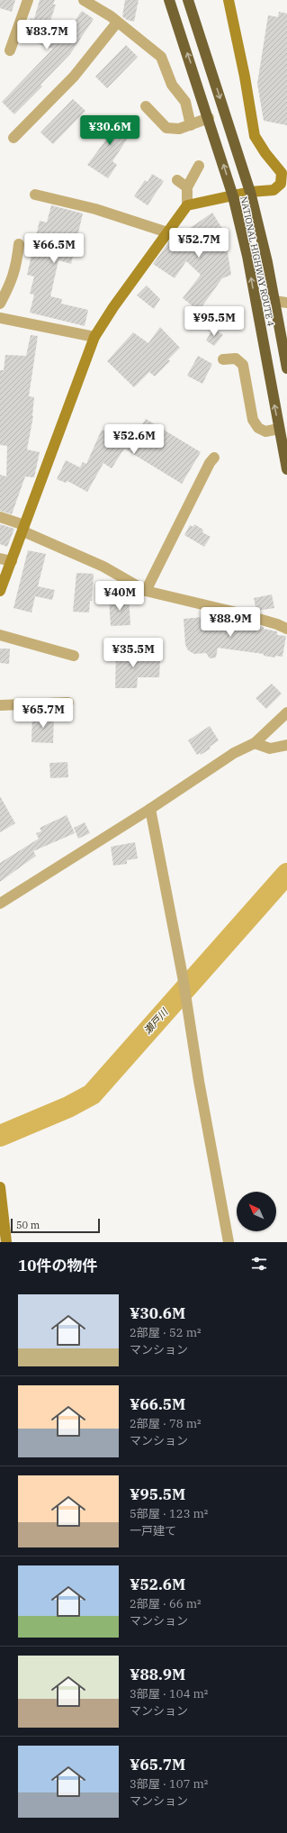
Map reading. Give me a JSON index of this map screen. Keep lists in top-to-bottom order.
{
  "streets": {
    "highway": ["NATIONAL HIGHWAY ROUTE 4"]
  },
  "water": ["瀬戸川"],
  "scale_bar": "50 m",
  "north": "top left",
  "page": {
    "price": [
      "¥83.7M",
      "¥30.6M",
      "¥52.7M",
      "¥66.5M",
      "¥95.5M",
      "¥52.6M",
      "¥40M",
      "¥88.9M",
      "¥35.5M",
      "¥65.7M"
    ],
    "scale": "50 m",
    "heading": "10件の物件",
    "list": [
      {
        "name": "¥30.6M",
        "note": "2部屋 · 52 m² · マンション"
      },
      {
        "name": "¥66.5M",
        "note": "2部屋 · 78 m² · マンション"
      },
      {
        "name": "¥95.5M",
        "note": "5部屋 · 123 m² · 一戸建て"
      },
      {
        "name": "¥52.6M",
        "note": "2部屋 · 66 m² · マンション"
      },
      {
        "name": "¥88.9M",
        "note": "3部屋 · 104 m² · マンション"
      },
      {
        "name": "¥65.7M",
        "note": "3部屋 · 107 m² · マンション"
      }
    ]
  }
}
